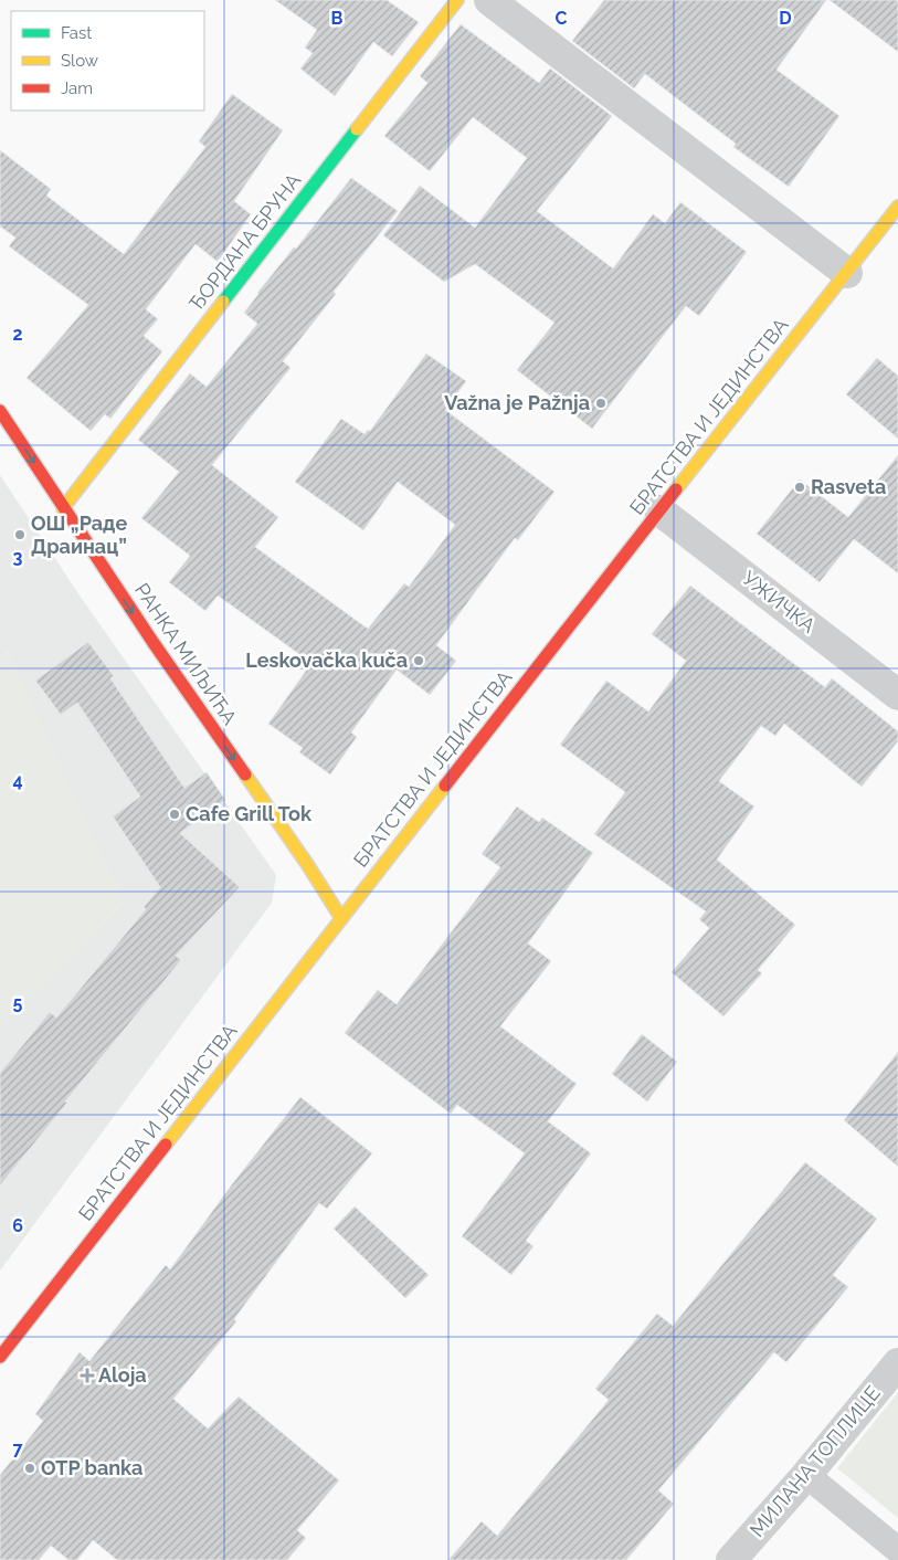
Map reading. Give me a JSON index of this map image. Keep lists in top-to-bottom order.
{
  "streets": {
    "street": [
      "ЂОРДАНА БРУНА",
      "БРАТСТВА И ЈЕДИНСТВА",
      "УЖИЧКА",
      "РАНКА МИЉИЋА",
      "МИЛАНА ТОПЛИЦЕ"
    ]
  },
  "crossings": [
    ["ЂОРДАНА БРУНА", "РАНКА МИЉИЋА"],
    ["БРАТСТВА И ЈЕДИНСТВА", "УЖИЧКА"],
    ["БРАТСТВА И ЈЕДИНСТВА", "РАНКА МИЉИЋА"]
  ],
  "one_way": ["РАНКА МИЉИЋА"],
  "places": {
    "other": [
      "Važna je Pažnja",
      "Rasveta",
      "ОШ „Раде Драинац”",
      "Leskovačka kuča",
      "Cafe Grill Tok",
      "OTP banka"
    ],
    "health": ["Aloja"]
  },
  "legend": ["Fast", "Slow", "Jam"],
  "grid": {
    "columns": ["B", "C", "D"],
    "rows": [
      "2",
      "3",
      "4",
      "5",
      "6",
      "7"
    ]
  }
}
